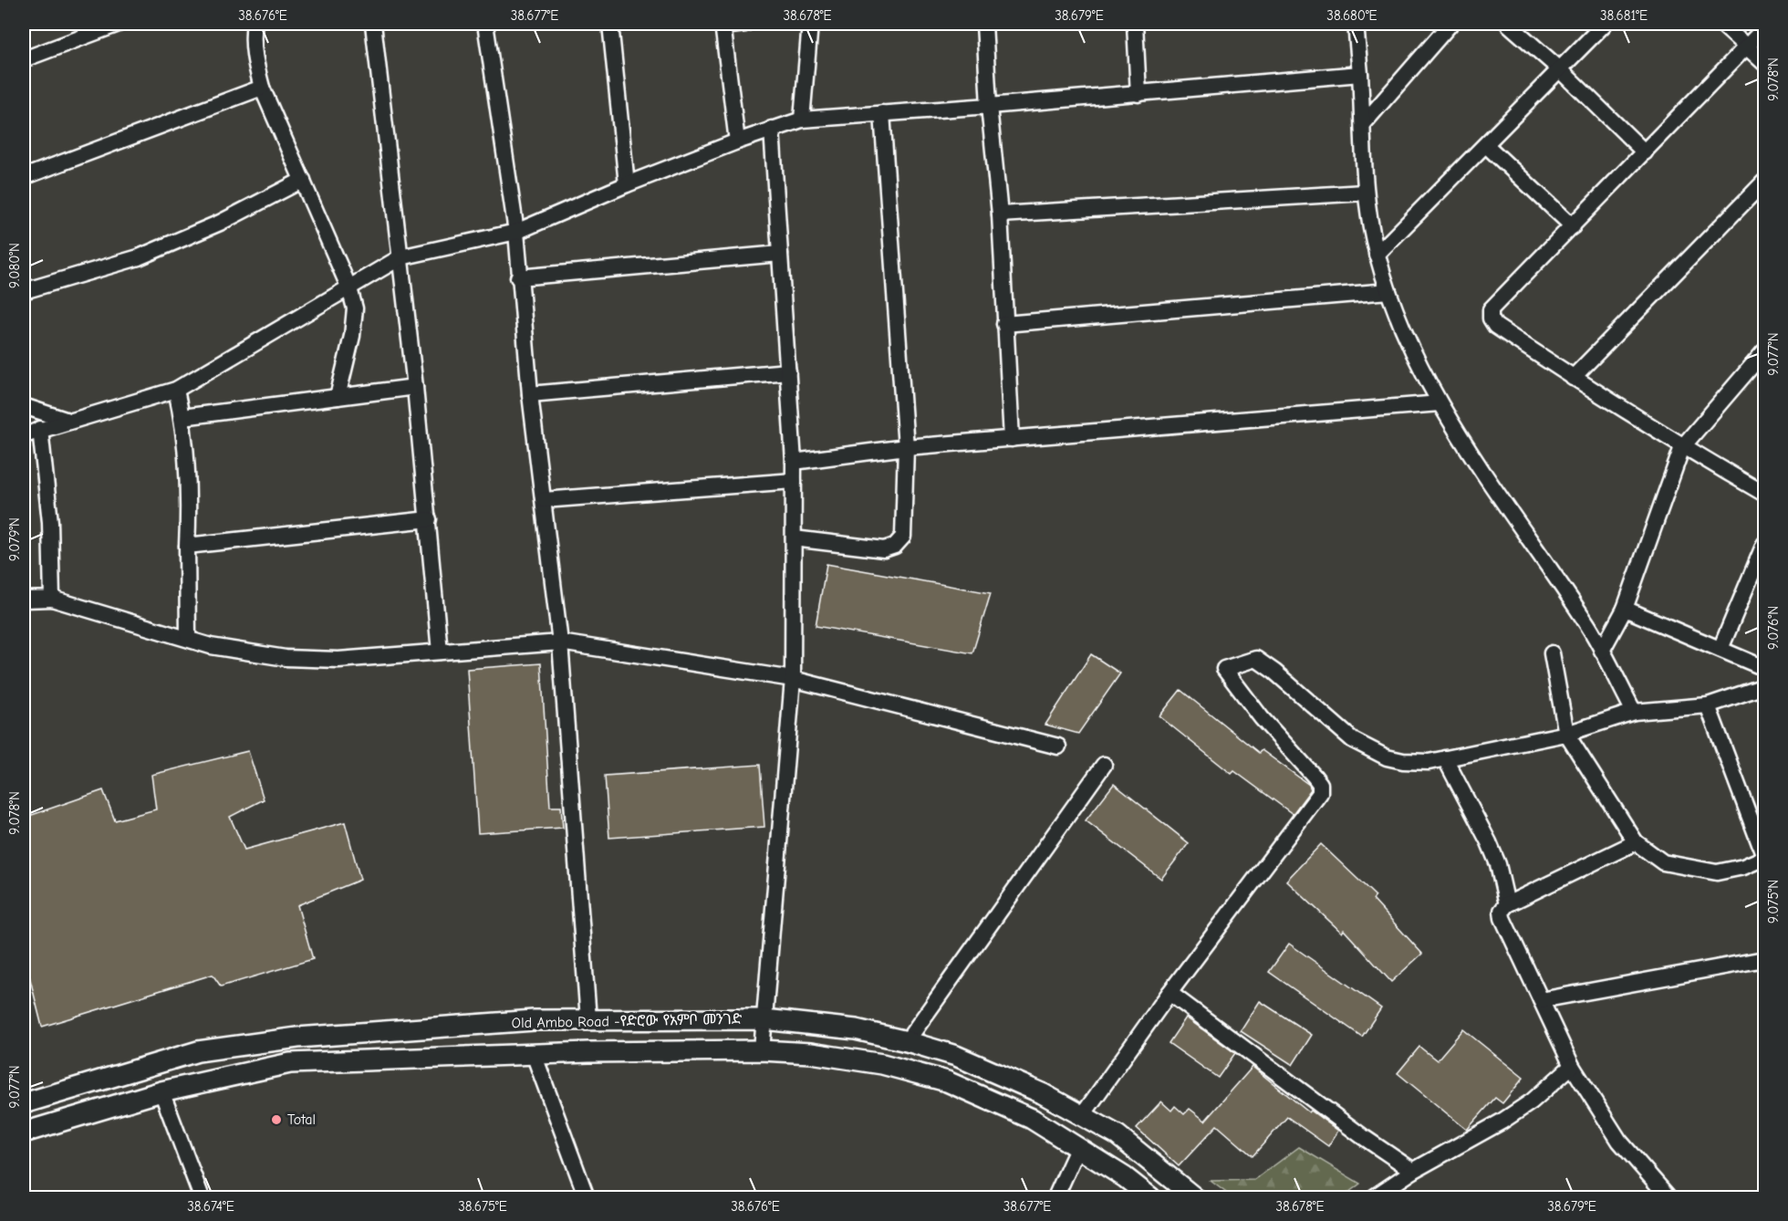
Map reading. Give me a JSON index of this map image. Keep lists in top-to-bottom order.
{
  "streets": {
    "main road": ["Old Ambo Road -የድሮው የአምቦ መንገድ"]
  },
  "places": ["Total"],
  "coordinates": [
    "38.676°E",
    "38.677°E",
    "38.678°E",
    "38.679°E",
    "38.680°E",
    "38.681°E",
    "9.078°N",
    "9.080°N",
    "9.077°N",
    "9.079°N",
    "9.076°N",
    "9.075°N",
    "38.674°E",
    "38.675°E"
  ]
}
